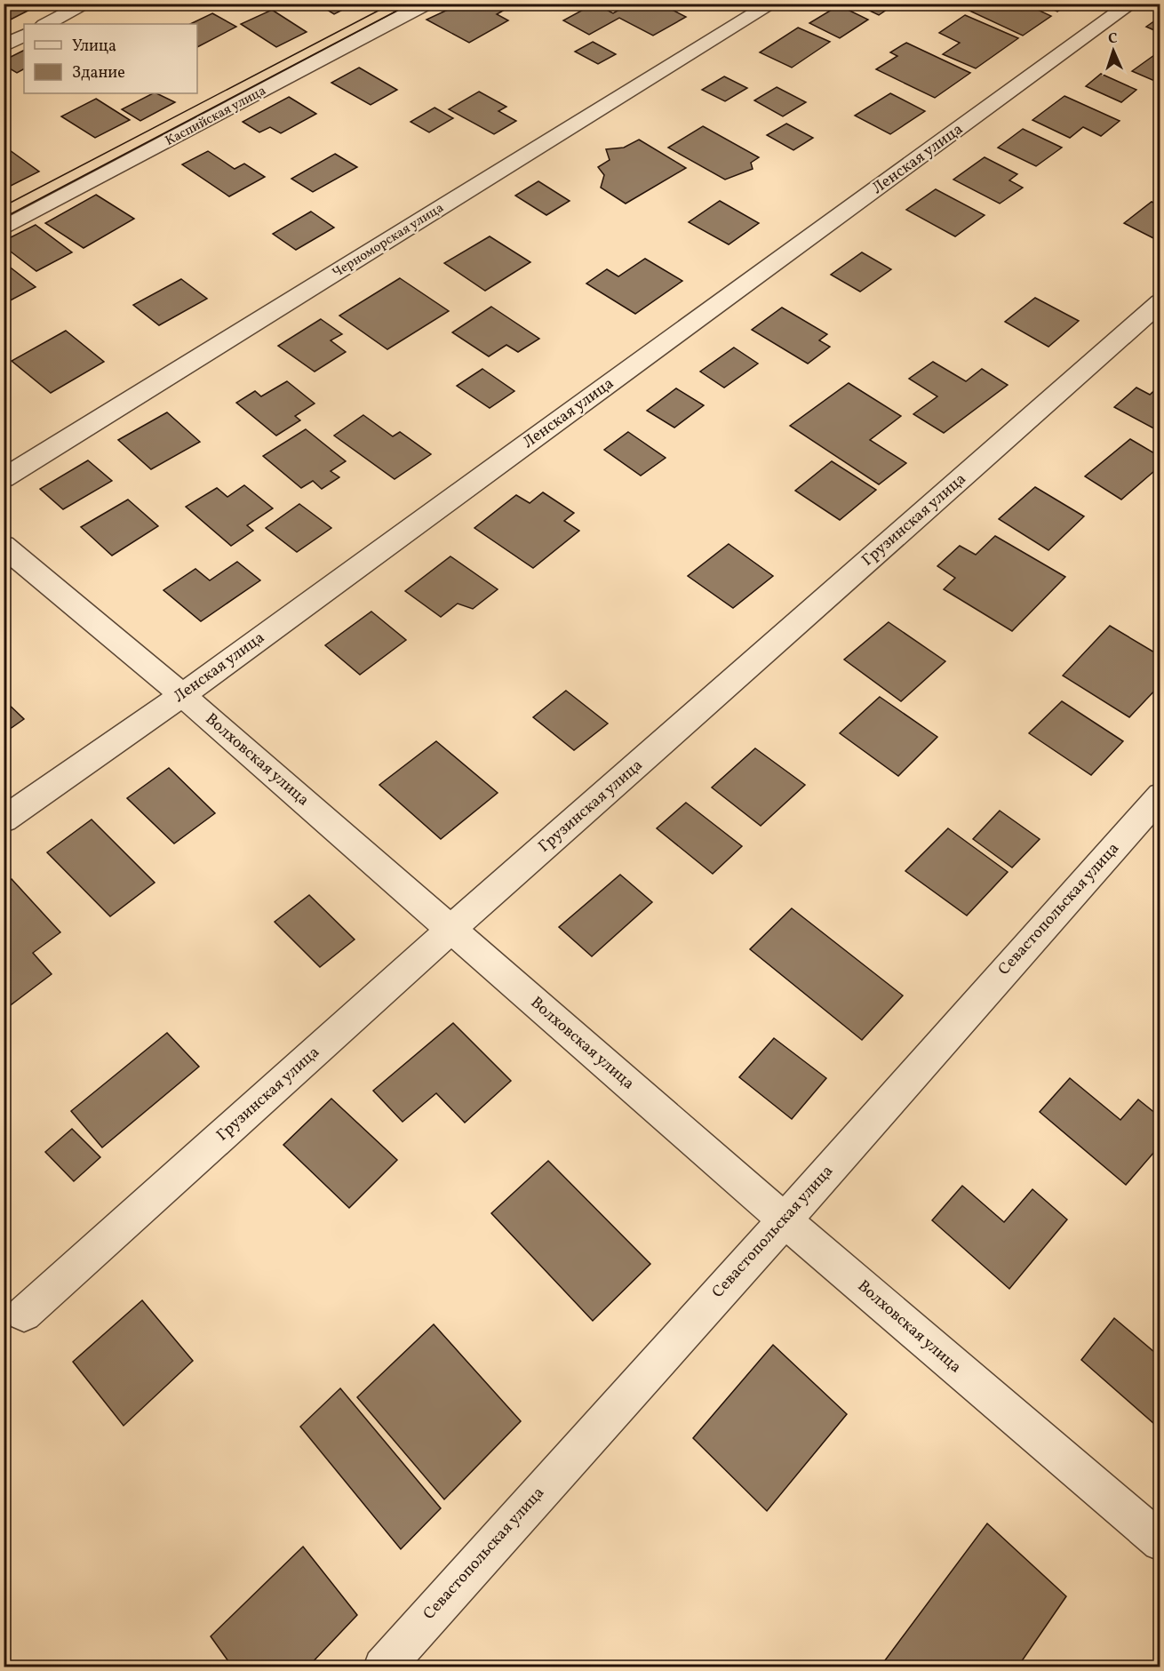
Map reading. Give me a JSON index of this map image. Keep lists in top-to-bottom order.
{
  "streets": {
    "street": [
      "Каспийская улица",
      "Ленская улица",
      "Черноморская улица",
      "Грузинская улица",
      "Волховская улица",
      "Севастопольская улица"
    ]
  },
  "crossings": [
    ["Ленская улица", "Волховская улица"],
    ["Грузинская улица", "Волховская улица"],
    ["Волховская улица", "Севастопольская улица"]
  ],
  "legend": ["Улица", "Здание"],
  "north": "top"
}
